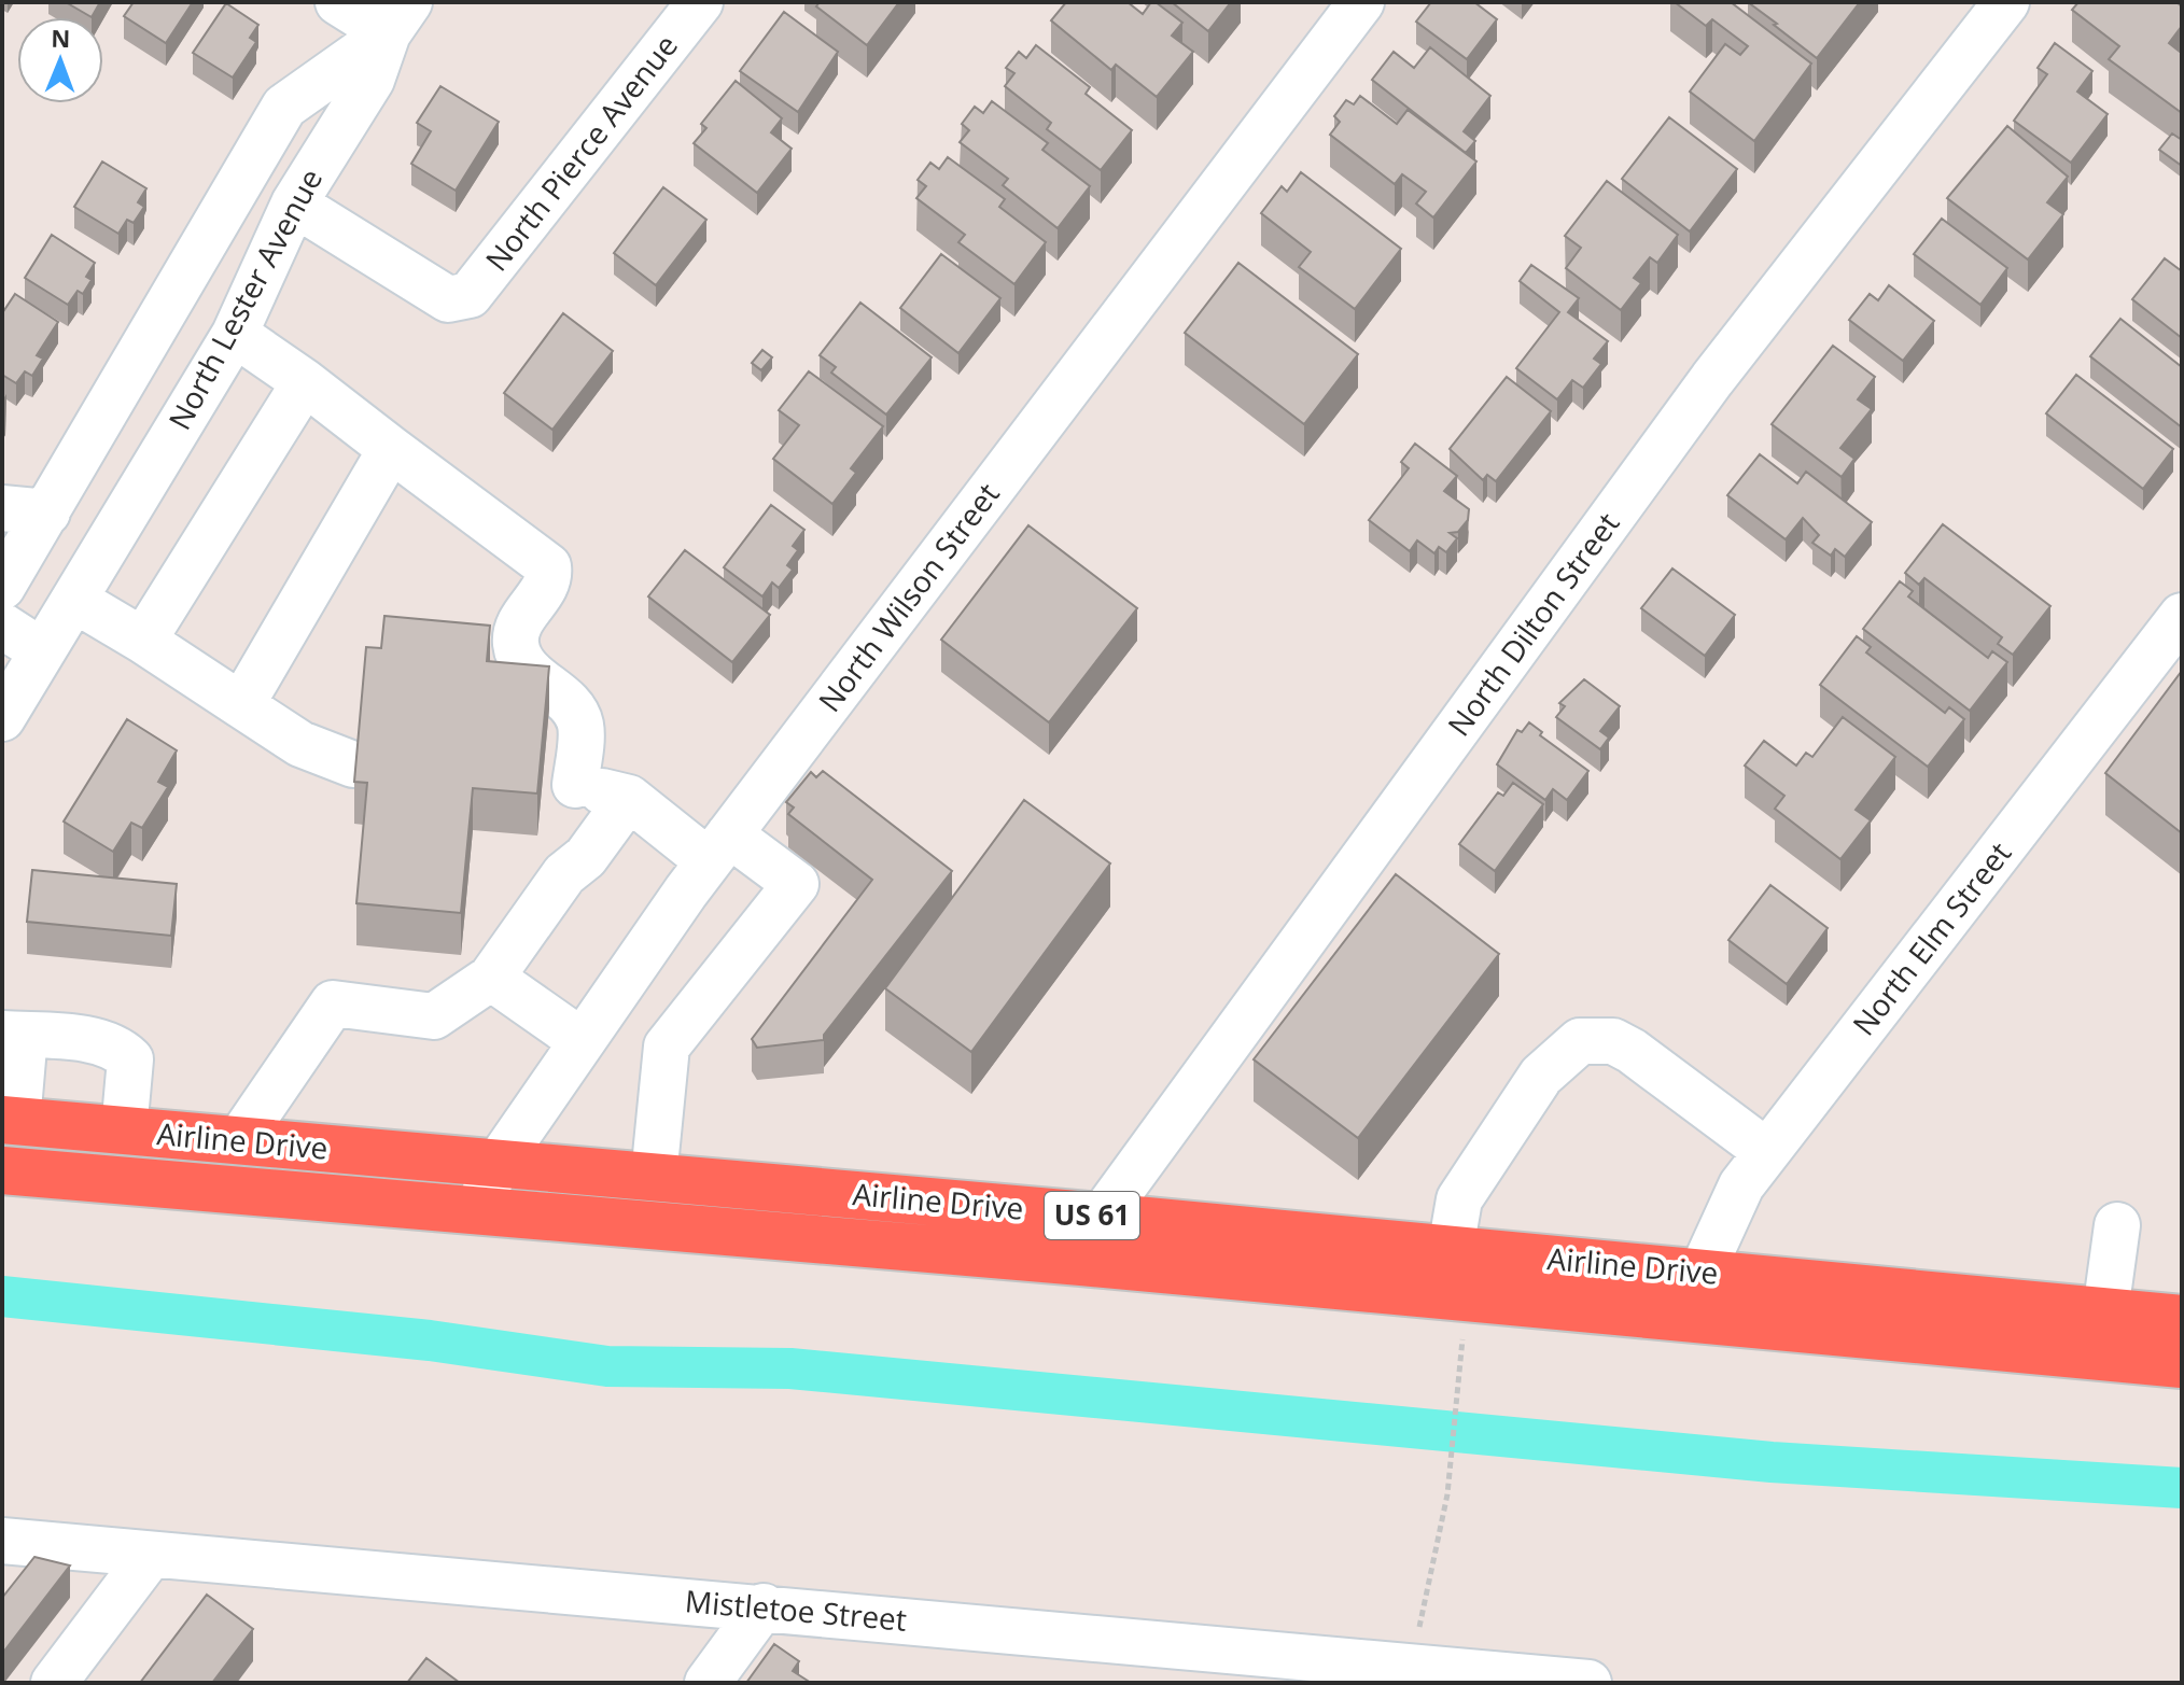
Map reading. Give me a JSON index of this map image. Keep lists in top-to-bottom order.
{
  "streets": {
    "highway": ["Airline Drive", "US 61"],
    "street": [
      "North Pierce Avenue",
      "North Lester Avenue",
      "North Wilson Street",
      "North Dilton Street",
      "North Elm Street",
      "Mistletoe Street"
    ]
  },
  "crossings": [
    ["North Pierce Avenue", "North Lester Avenue"],
    ["North Wilson Street", "Airline Drive"],
    ["North Dilton Street", "Airline Drive"],
    ["North Elm Street", "Airline Drive"]
  ],
  "north": "top"
}
